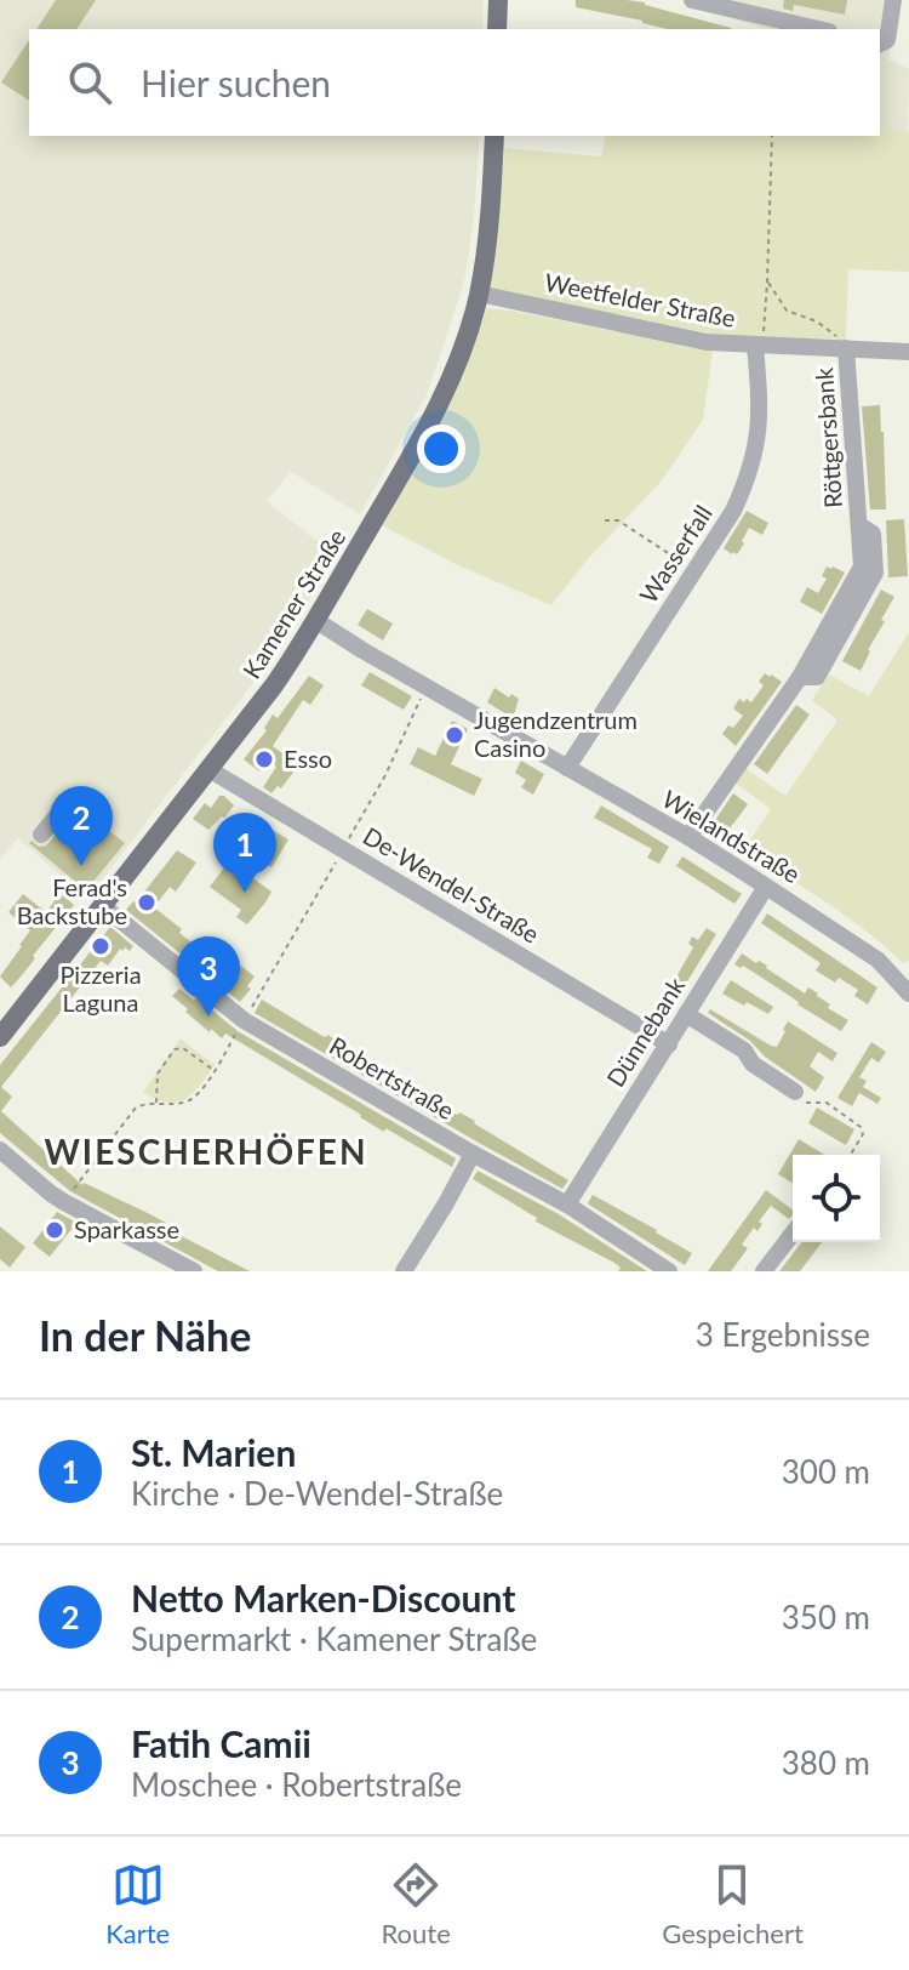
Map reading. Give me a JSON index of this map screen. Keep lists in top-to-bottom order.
{
  "streets": {
    "main road": ["Kamener Straße"],
    "street": [
      "Weetfelder Straße",
      "Röttgersbank",
      "Wasserfall",
      "Wielandstraße",
      "De-Wendel-Straße",
      "Dünnebank",
      "Robertstraße"
    ]
  },
  "crossings": [
    ["Weetfelder Straße", "Röttgersbank"],
    ["Weetfelder Straße", "Wasserfall"],
    ["Weetfelder Straße", "Kamener Straße"],
    ["Röttgersbank", "Wielandstraße"],
    ["Wasserfall", "Wielandstraße"],
    ["Kamener Straße", "Wielandstraße"],
    ["Kamener Straße", "De-Wendel-Straße"],
    ["Kamener Straße", "Robertstraße"],
    ["Wielandstraße", "Dünnebank"],
    ["De-Wendel-Straße", "Dünnebank"],
    ["Dünnebank", "Robertstraße"]
  ],
  "districts": ["WIESCHERHÖFEN"],
  "places": [
    "Jugendzentrum Casino",
    "Esso",
    "Ferad's Backstube",
    "Pizzeria Laguna",
    "Sparkasse"
  ],
  "page": {
    "search": "Hier suchen",
    "pins": ["2", "1", "3"],
    "heading": ["In der Nähe", "3 Ergebnisse"],
    "list": [
      {
        "mark": "1",
        "name": "St. Marien",
        "note": "Kirche · De-Wendel-Straße",
        "value": "300 m"
      },
      {
        "mark": "2",
        "name": "Netto Marken-Discount",
        "note": "Supermarkt · Kamener Straße",
        "value": "350 m"
      },
      {
        "mark": "3",
        "name": "Fatih Camii",
        "note": "Moschee · Robertstraße",
        "value": "380 m"
      }
    ],
    "nav": ["Karte", "Route", "Gespeichert"]
  }
}
